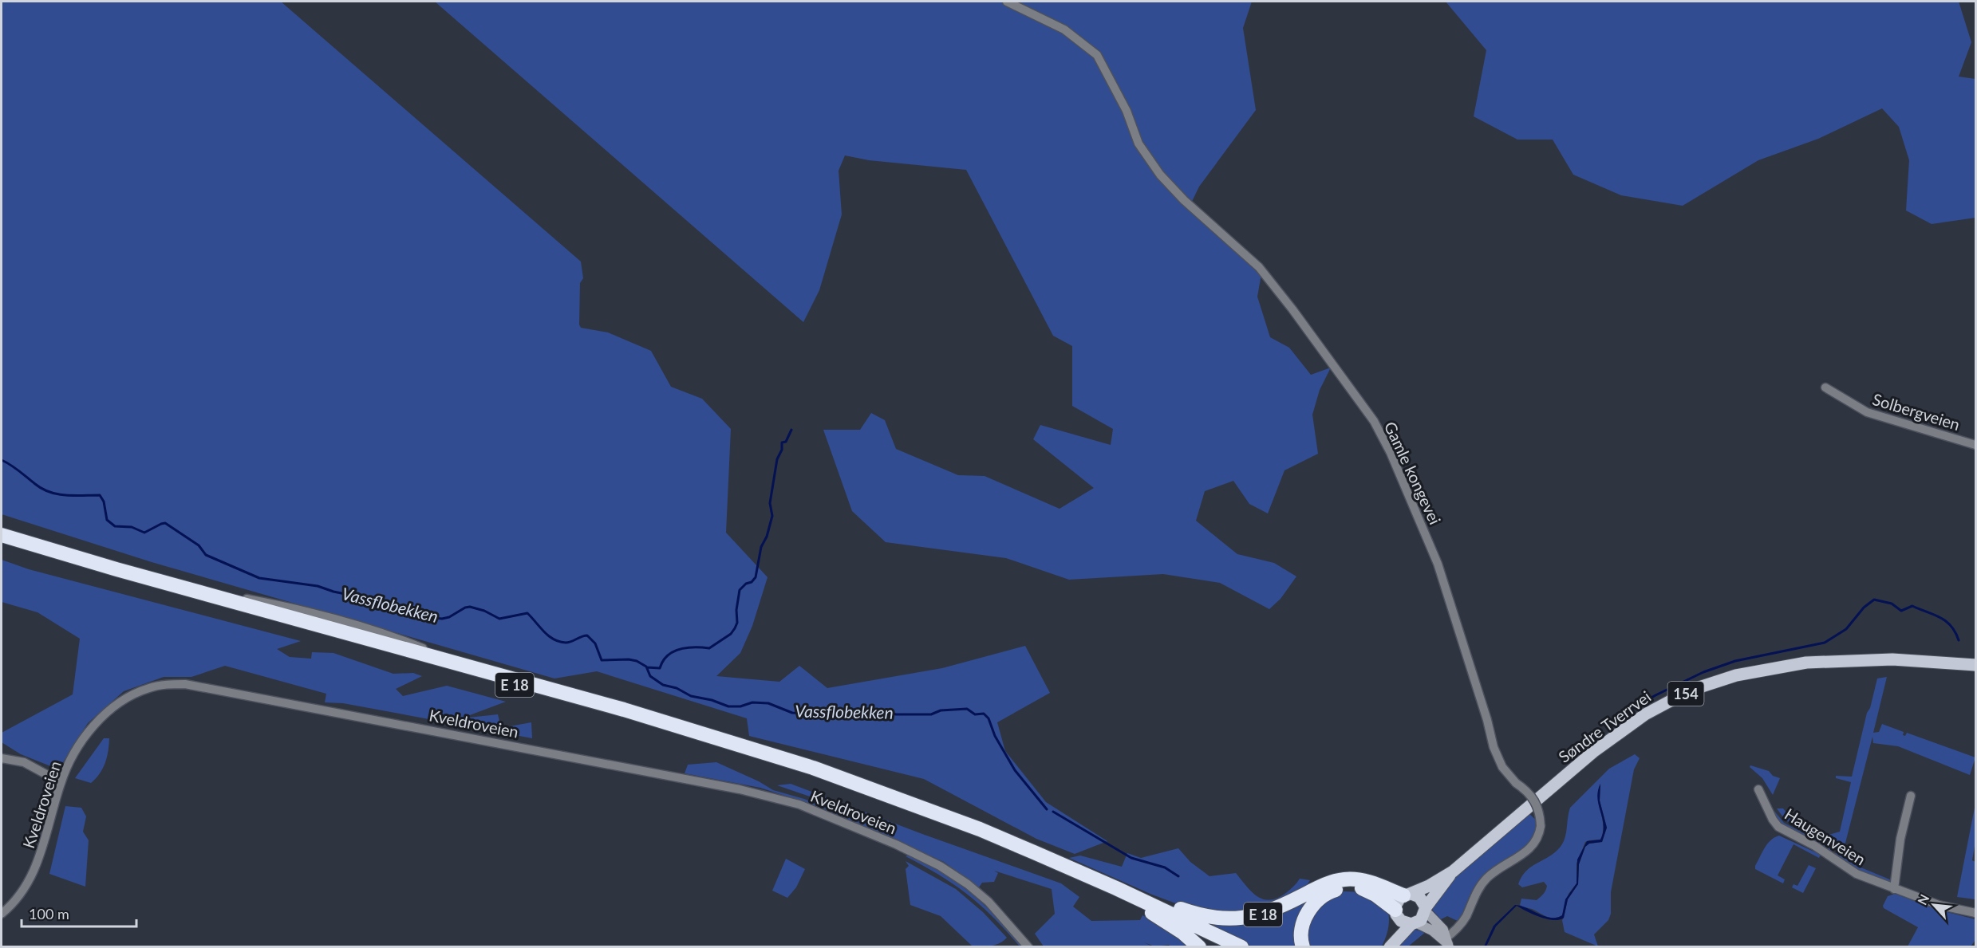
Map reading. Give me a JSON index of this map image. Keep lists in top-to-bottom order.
{
  "streets": {
    "highway": ["E 18"],
    "main road": ["154", "Søndre Tverrvei"],
    "street": [
      "Solbergveien",
      "Gamle kongevei",
      "Kveldroveien",
      "Haugenveien"
    ]
  },
  "crossings": [
    ["E 18", "154"],
    ["154", "Søndre Tverrvei"]
  ],
  "water": ["Vassflobekken"],
  "scale_bar": "100 m",
  "north": "top left"
}
